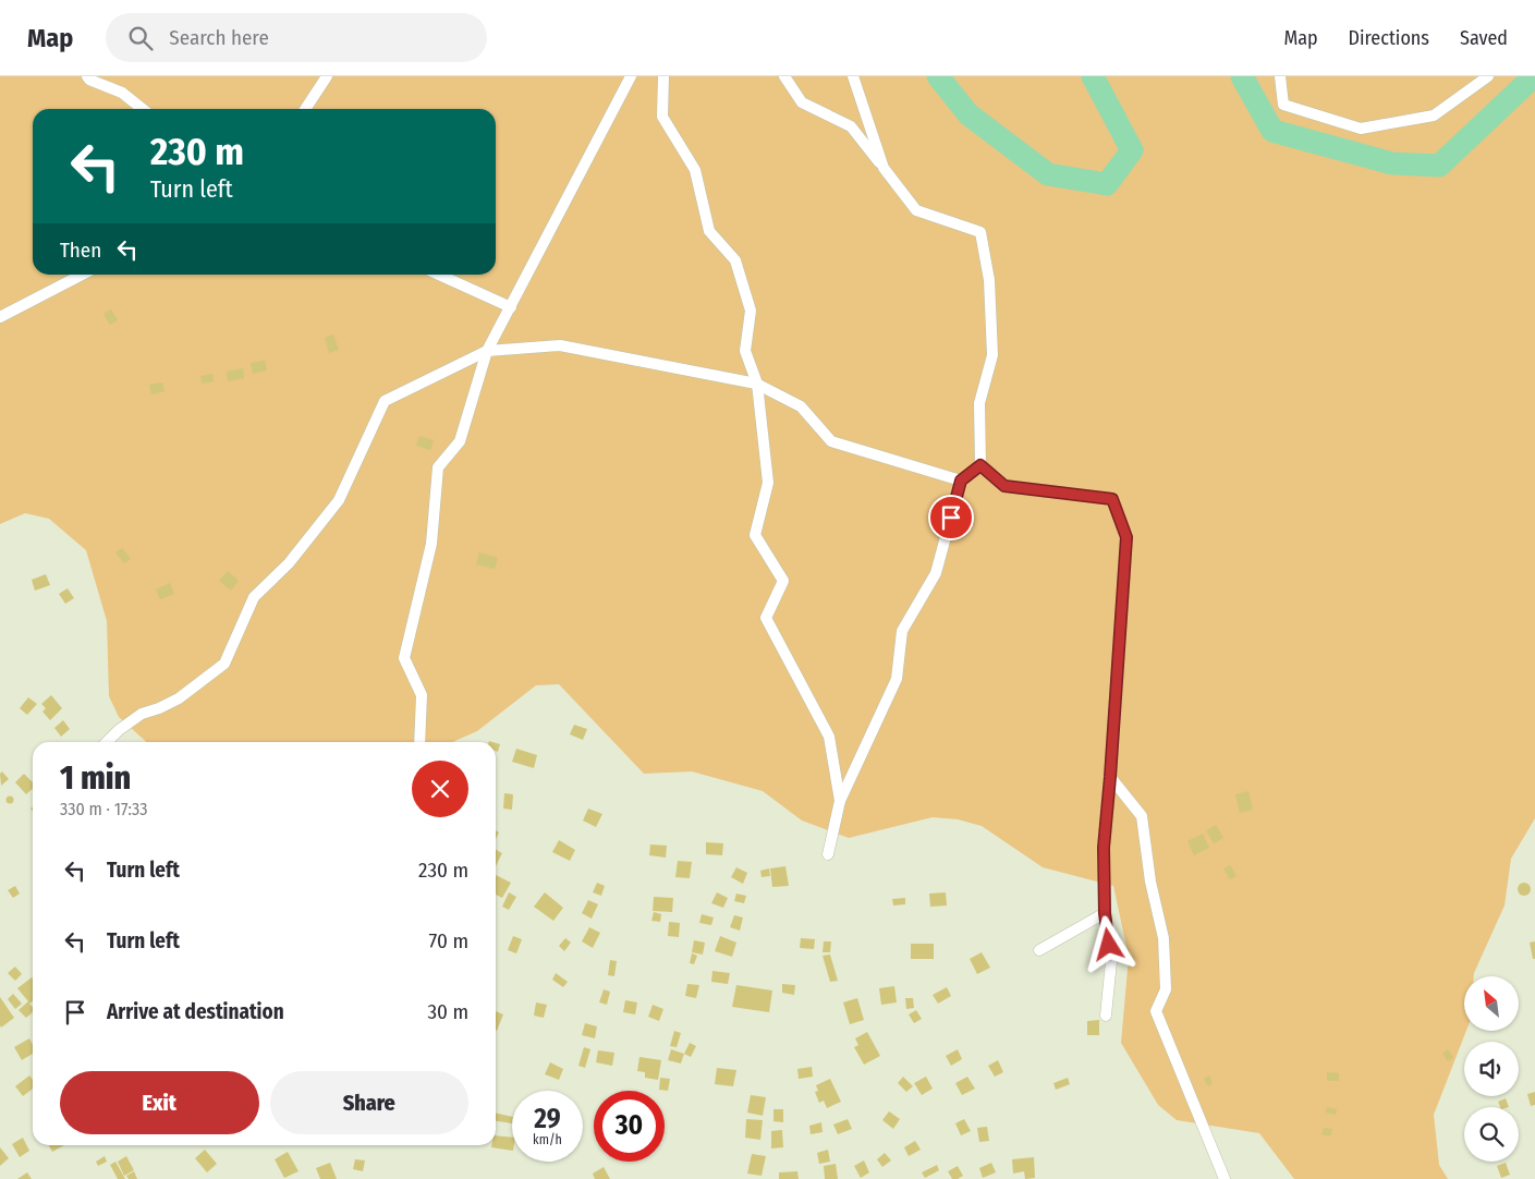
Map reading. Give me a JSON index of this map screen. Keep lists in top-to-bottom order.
{
  "north": "top left",
  "page": {
    "header": "Map",
    "search": "Search here",
    "nav": ["Map", "Directions", "Saved"],
    "turn": ["230 m", "Turn left"],
    "then": "Then",
    "heading": ["1 min", "330 m · 17:33"],
    "list": [
      {
        "name": "Turn left",
        "value": "230 m"
      },
      {
        "name": "Turn left",
        "value": "70 m"
      },
      {
        "name": "Arrive at destination",
        "value": "30 m"
      }
    ],
    "buttons": ["Exit", "Share"],
    "speed": "29 km/h",
    "limit": "30"
  }
}
